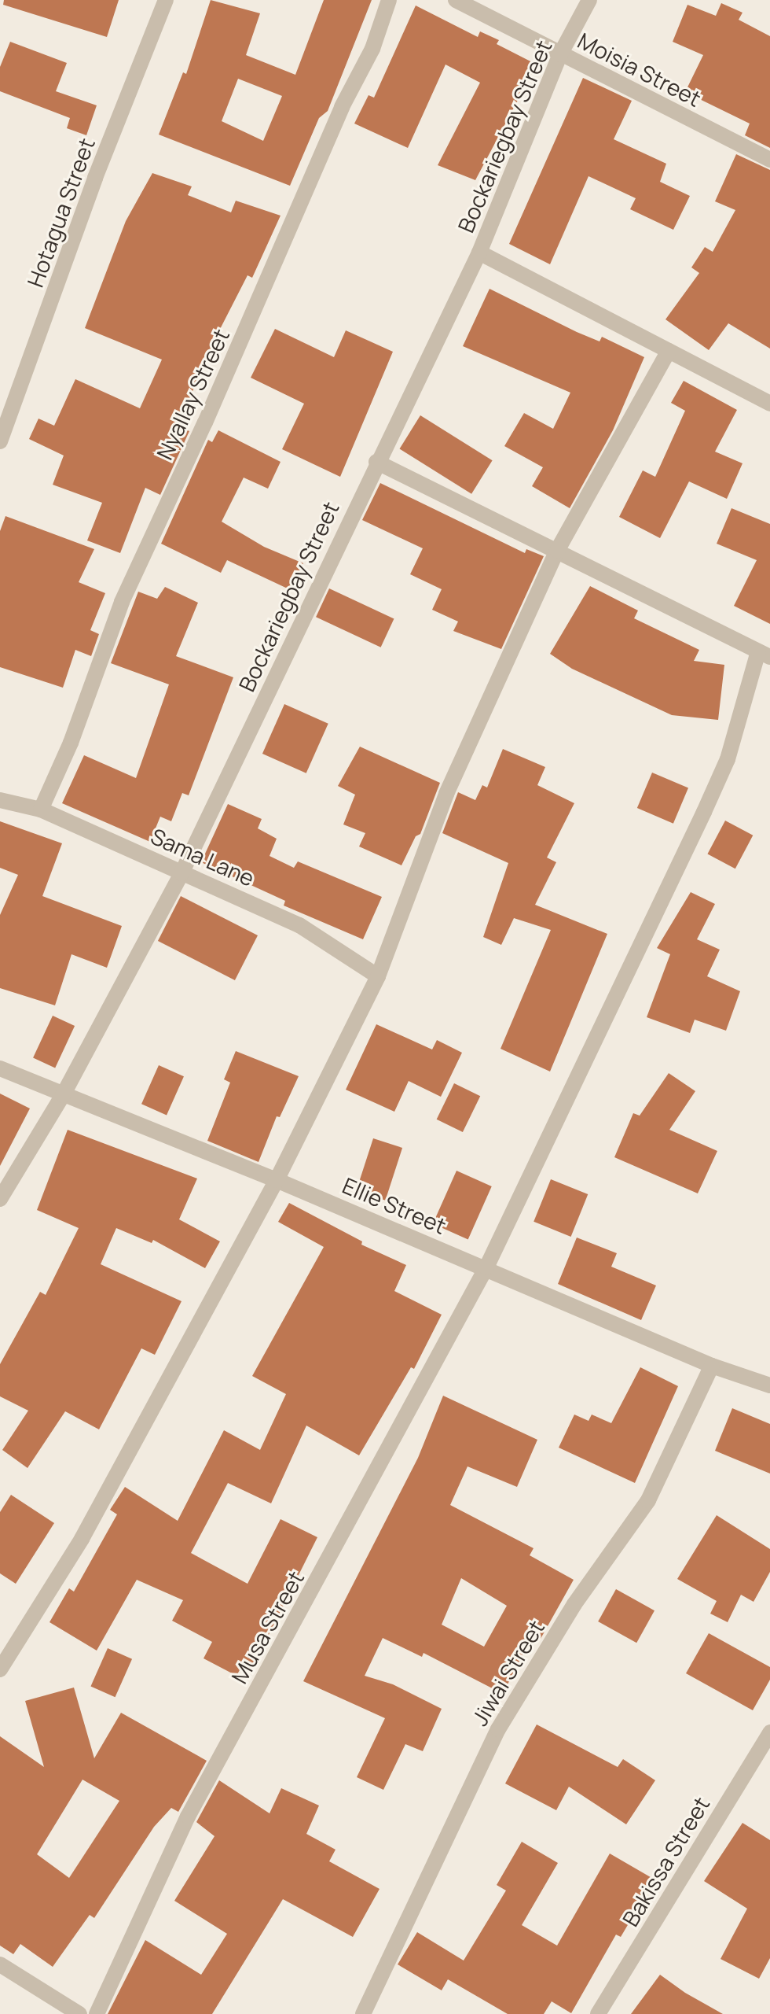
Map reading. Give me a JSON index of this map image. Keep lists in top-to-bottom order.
{
  "streets": {
    "street": [
      "Moisia Street",
      "Bockariegbay Street",
      "Hotagua Street",
      "Nyallay Street",
      "Sama Lane",
      "Ellie Street",
      "Musa Street",
      "Jiwai Street",
      "Bakissa Street"
    ]
  },
  "crossings": [
    ["Moisia Street", "Bockariegbay Street"],
    ["Bockariegbay Street", "Sama Lane"],
    ["Bockariegbay Street", "Ellie Street"],
    ["Nyallay Street", "Sama Lane"],
    ["Ellie Street", "Musa Street"],
    ["Ellie Street", "Jiwai Street"]
  ]
}
